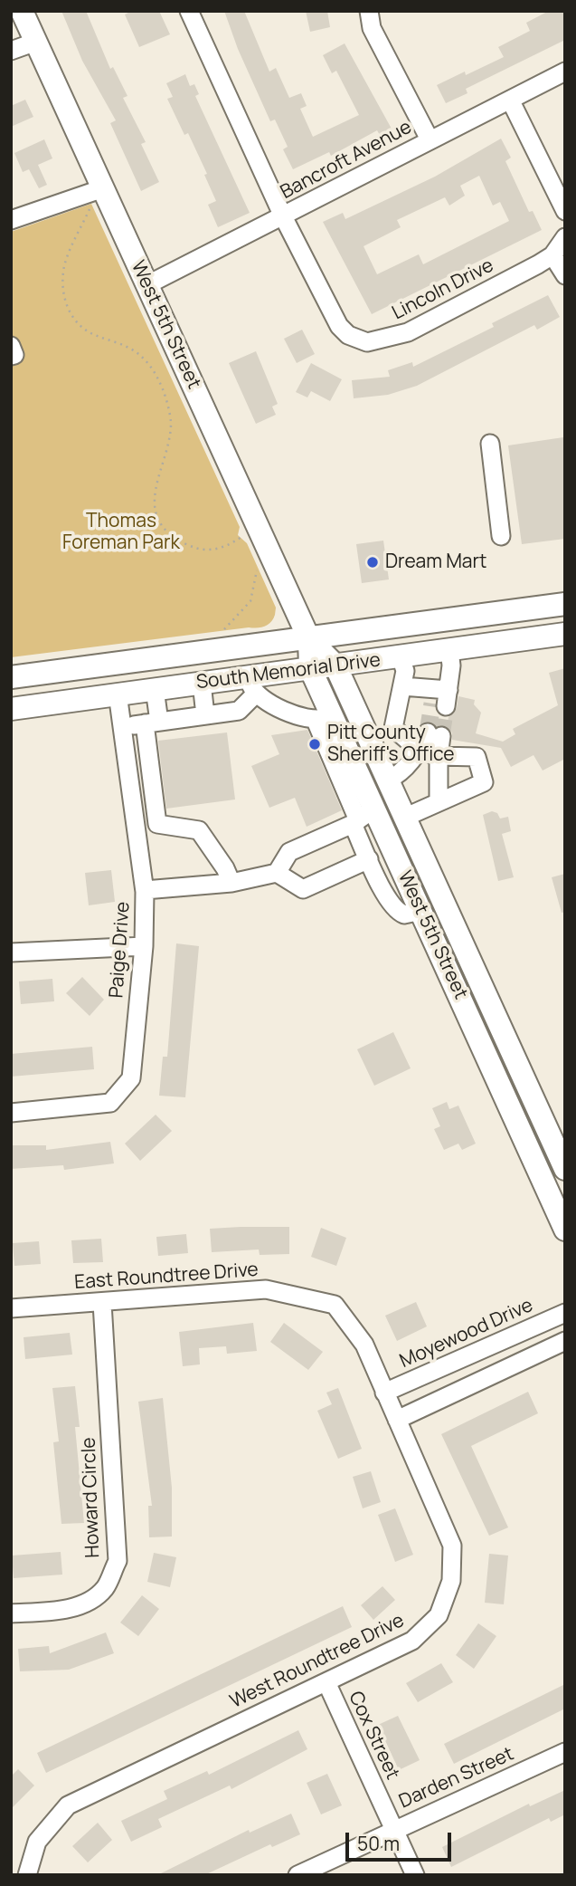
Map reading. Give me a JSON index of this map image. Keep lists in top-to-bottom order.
{
  "streets": {
    "main road": ["West 5th Street", "South Memorial Drive"],
    "street": [
      "Bancroft Avenue",
      "Lincoln Drive",
      "Paige Drive",
      "East Roundtree Drive",
      "Moyewood Drive",
      "Howard Circle",
      "West Roundtree Drive",
      "Cox Street",
      "Darden Street"
    ]
  },
  "crossings": [
    ["Bancroft Avenue", "Lincoln Drive"],
    ["Bancroft Avenue", "West 5th Street"],
    ["West 5th Street", "South Memorial Drive"],
    ["South Memorial Drive", "Paige Drive"],
    ["East Roundtree Drive", "Moyewood Drive"],
    ["East Roundtree Drive", "Howard Circle"],
    ["East Roundtree Drive", "West Roundtree Drive"],
    ["Moyewood Drive", "West Roundtree Drive"],
    ["West Roundtree Drive", "Cox Street"],
    ["Cox Street", "Darden Street"]
  ],
  "parks": ["Thomas Foreman Park"],
  "places": ["Dream Mart", "Pitt County Sheriff's Office"],
  "scale_bar": "50 m"
}
